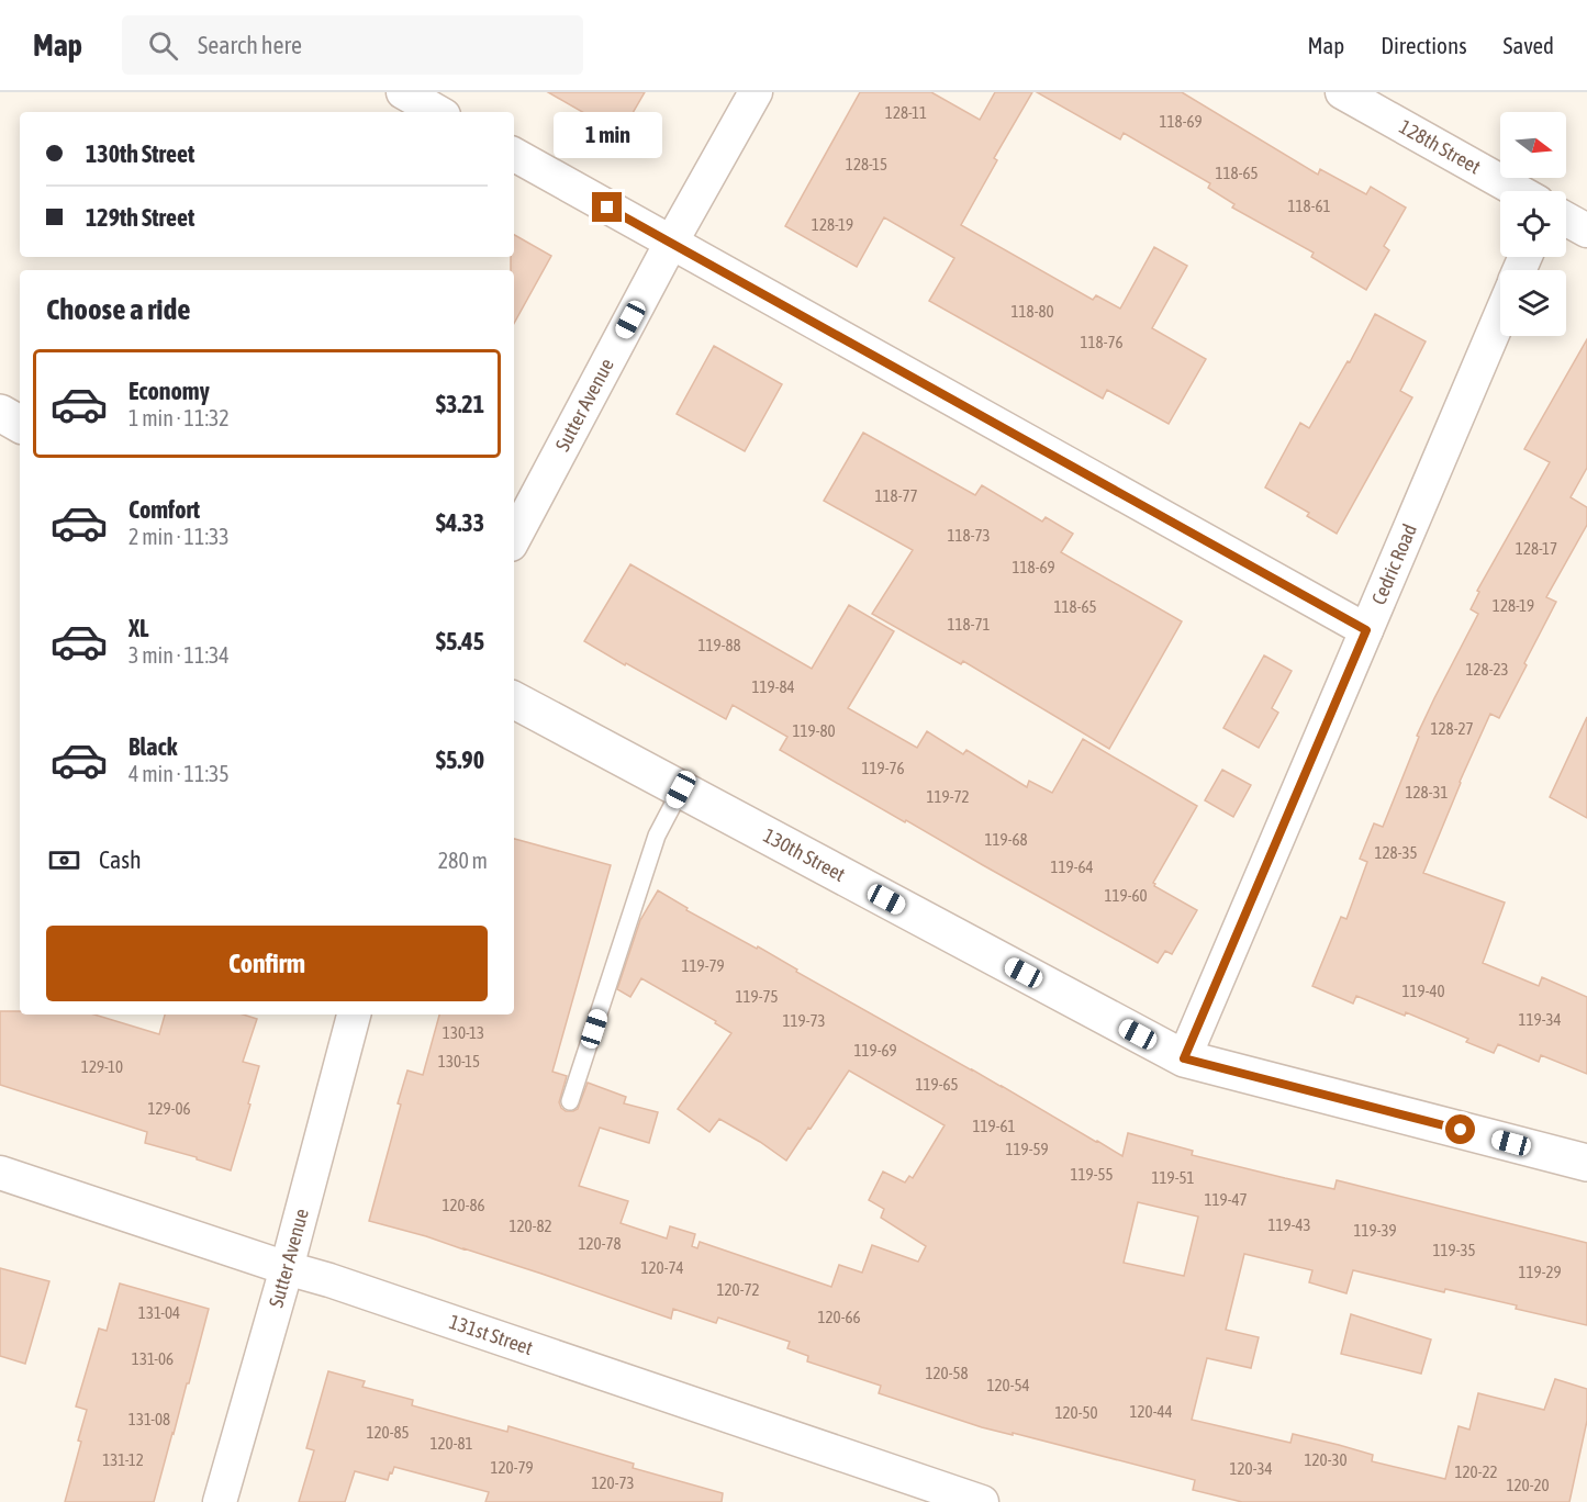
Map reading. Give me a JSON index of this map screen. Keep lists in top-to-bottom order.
{
  "streets": {
    "street": [
      "128th Street",
      "Sutter Avenue",
      "Cedric Road",
      "130th Street",
      "131st Street"
    ]
  },
  "crossings": [
    ["Sutter Avenue", "131st Street"],
    ["Cedric Road", "130th Street"]
  ],
  "house_numbers": [
    "128-11",
    "118-69",
    "128-15",
    "118-65",
    "118-61",
    "128-19",
    "118-80",
    "118-76",
    "118-77",
    "118-73",
    "128-17",
    "118-69",
    "128-19",
    "118-65",
    "118-71",
    "119-88",
    "128-23",
    "119-84",
    "128-27",
    "119-80",
    "119-76",
    "128-31",
    "119-72",
    "119-68",
    "128-35",
    "119-64",
    "119-60",
    "119-79",
    "119-40",
    "119-75",
    "119-34",
    "119-73",
    "130-13",
    "119-69",
    "130-15",
    "129-10",
    "119-65",
    "129-06",
    "119-61",
    "119-59",
    "119-55",
    "119-51",
    "119-47",
    "120-86",
    "119-43",
    "120-82",
    "119-39",
    "120-78",
    "119-35",
    "120-74",
    "119-29",
    "120-72",
    "131-04",
    "120-66",
    "131-06",
    "120-58",
    "120-54",
    "120-44",
    "120-50",
    "131-08",
    "120-85",
    "120-81",
    "131-12",
    "120-30",
    "120-79",
    "120-34",
    "120-22",
    "120-73",
    "120-20"
  ],
  "north": "right",
  "page": {
    "header": "Map",
    "search": "Search here",
    "nav": ["Map", "Directions", "Saved"],
    "bubble": "1 min",
    "banner": ["130th Street", "129th Street"],
    "heading": "Choose a ride",
    "list": [
      {
        "name": "Economy",
        "note": "1 min · 11:32",
        "value": "$3.21"
      },
      {
        "name": "Comfort",
        "note": "2 min · 11:33",
        "value": "$4.33"
      },
      {
        "name": "XL",
        "note": "3 min · 11:34",
        "value": "$5.45"
      },
      {
        "name": "Black",
        "note": "4 min · 11:35",
        "value": "$5.90"
      }
    ],
    "pay": ["Cash", "280 m"],
    "buttons": "Confirm"
  }
}
